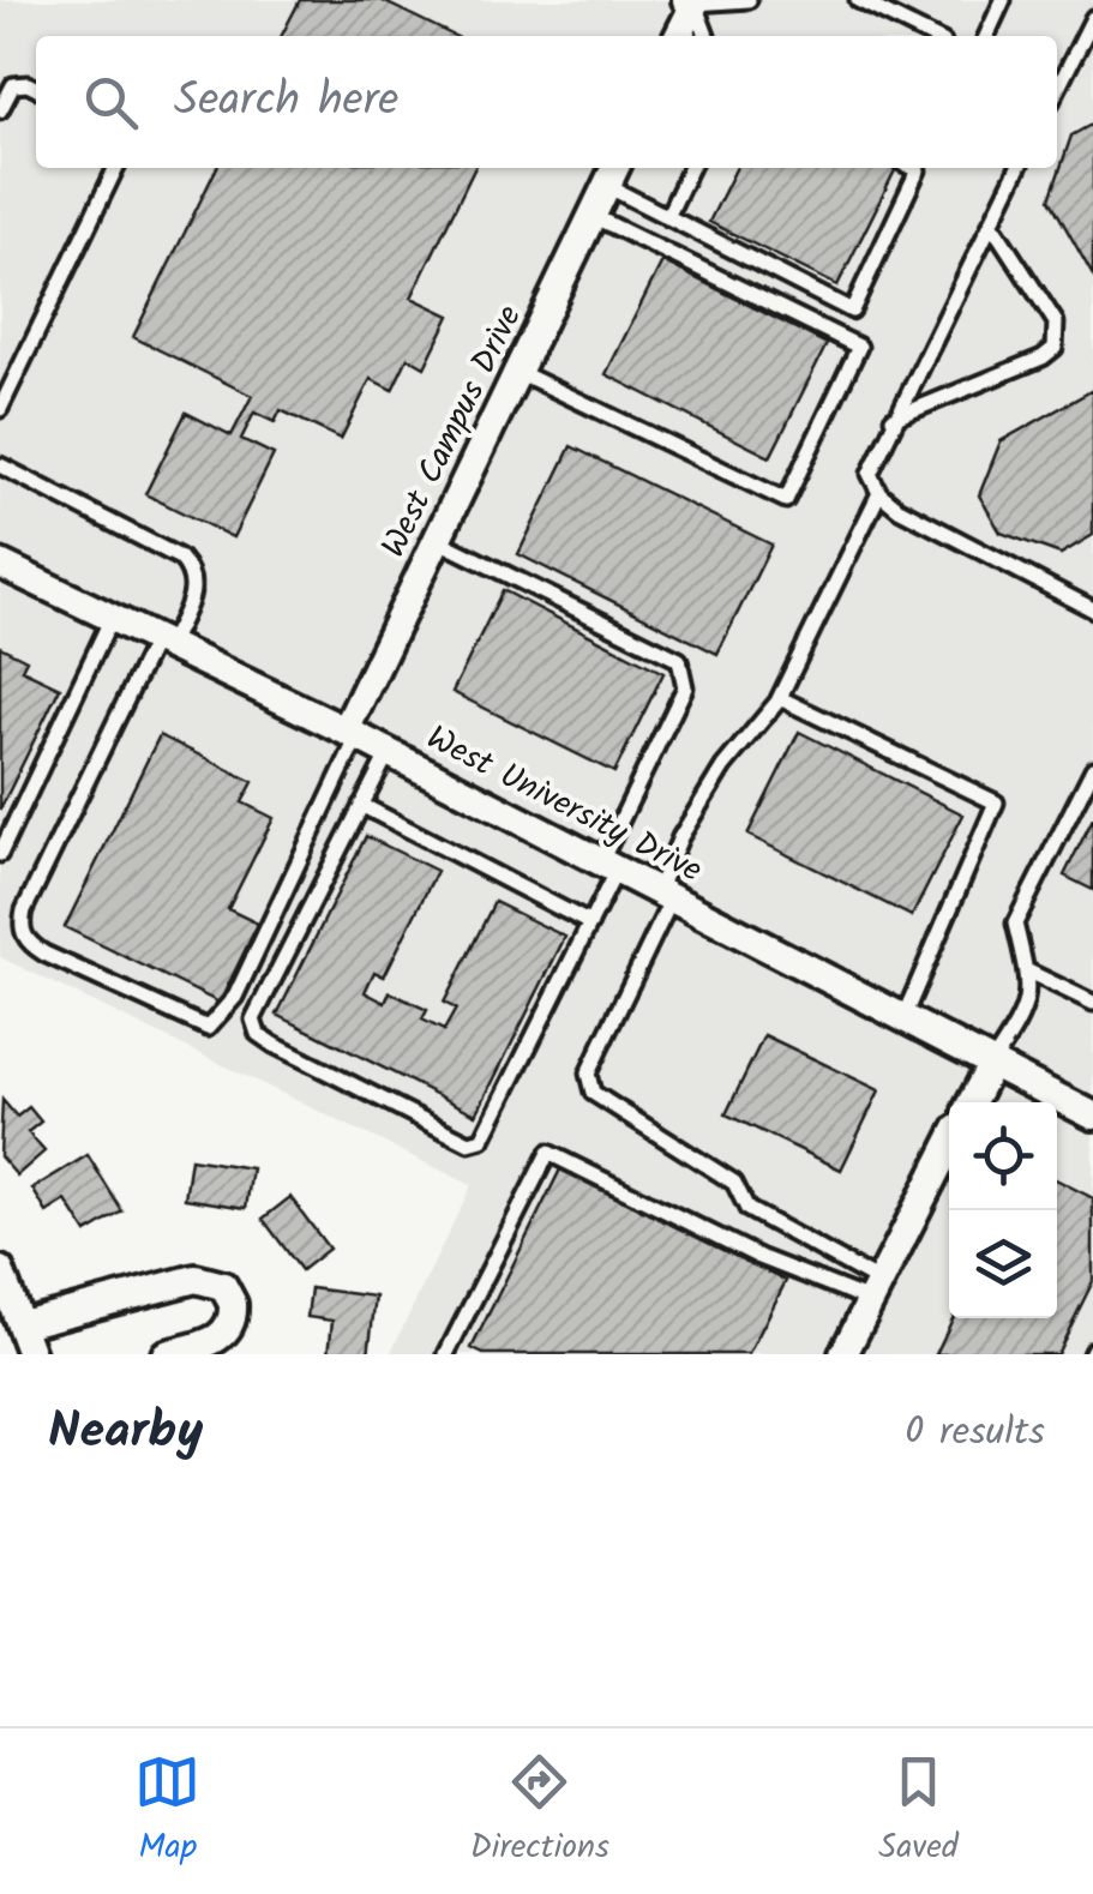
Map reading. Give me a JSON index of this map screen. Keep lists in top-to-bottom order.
{
  "streets": {
    "street": ["West Campus Drive", "West University Drive"]
  },
  "crossings": [
    ["West Campus Drive", "West University Drive"]
  ],
  "page": {
    "search": "Search here",
    "heading": ["Nearby", "0 results"],
    "nav": ["Map", "Directions", "Saved"]
  }
}
